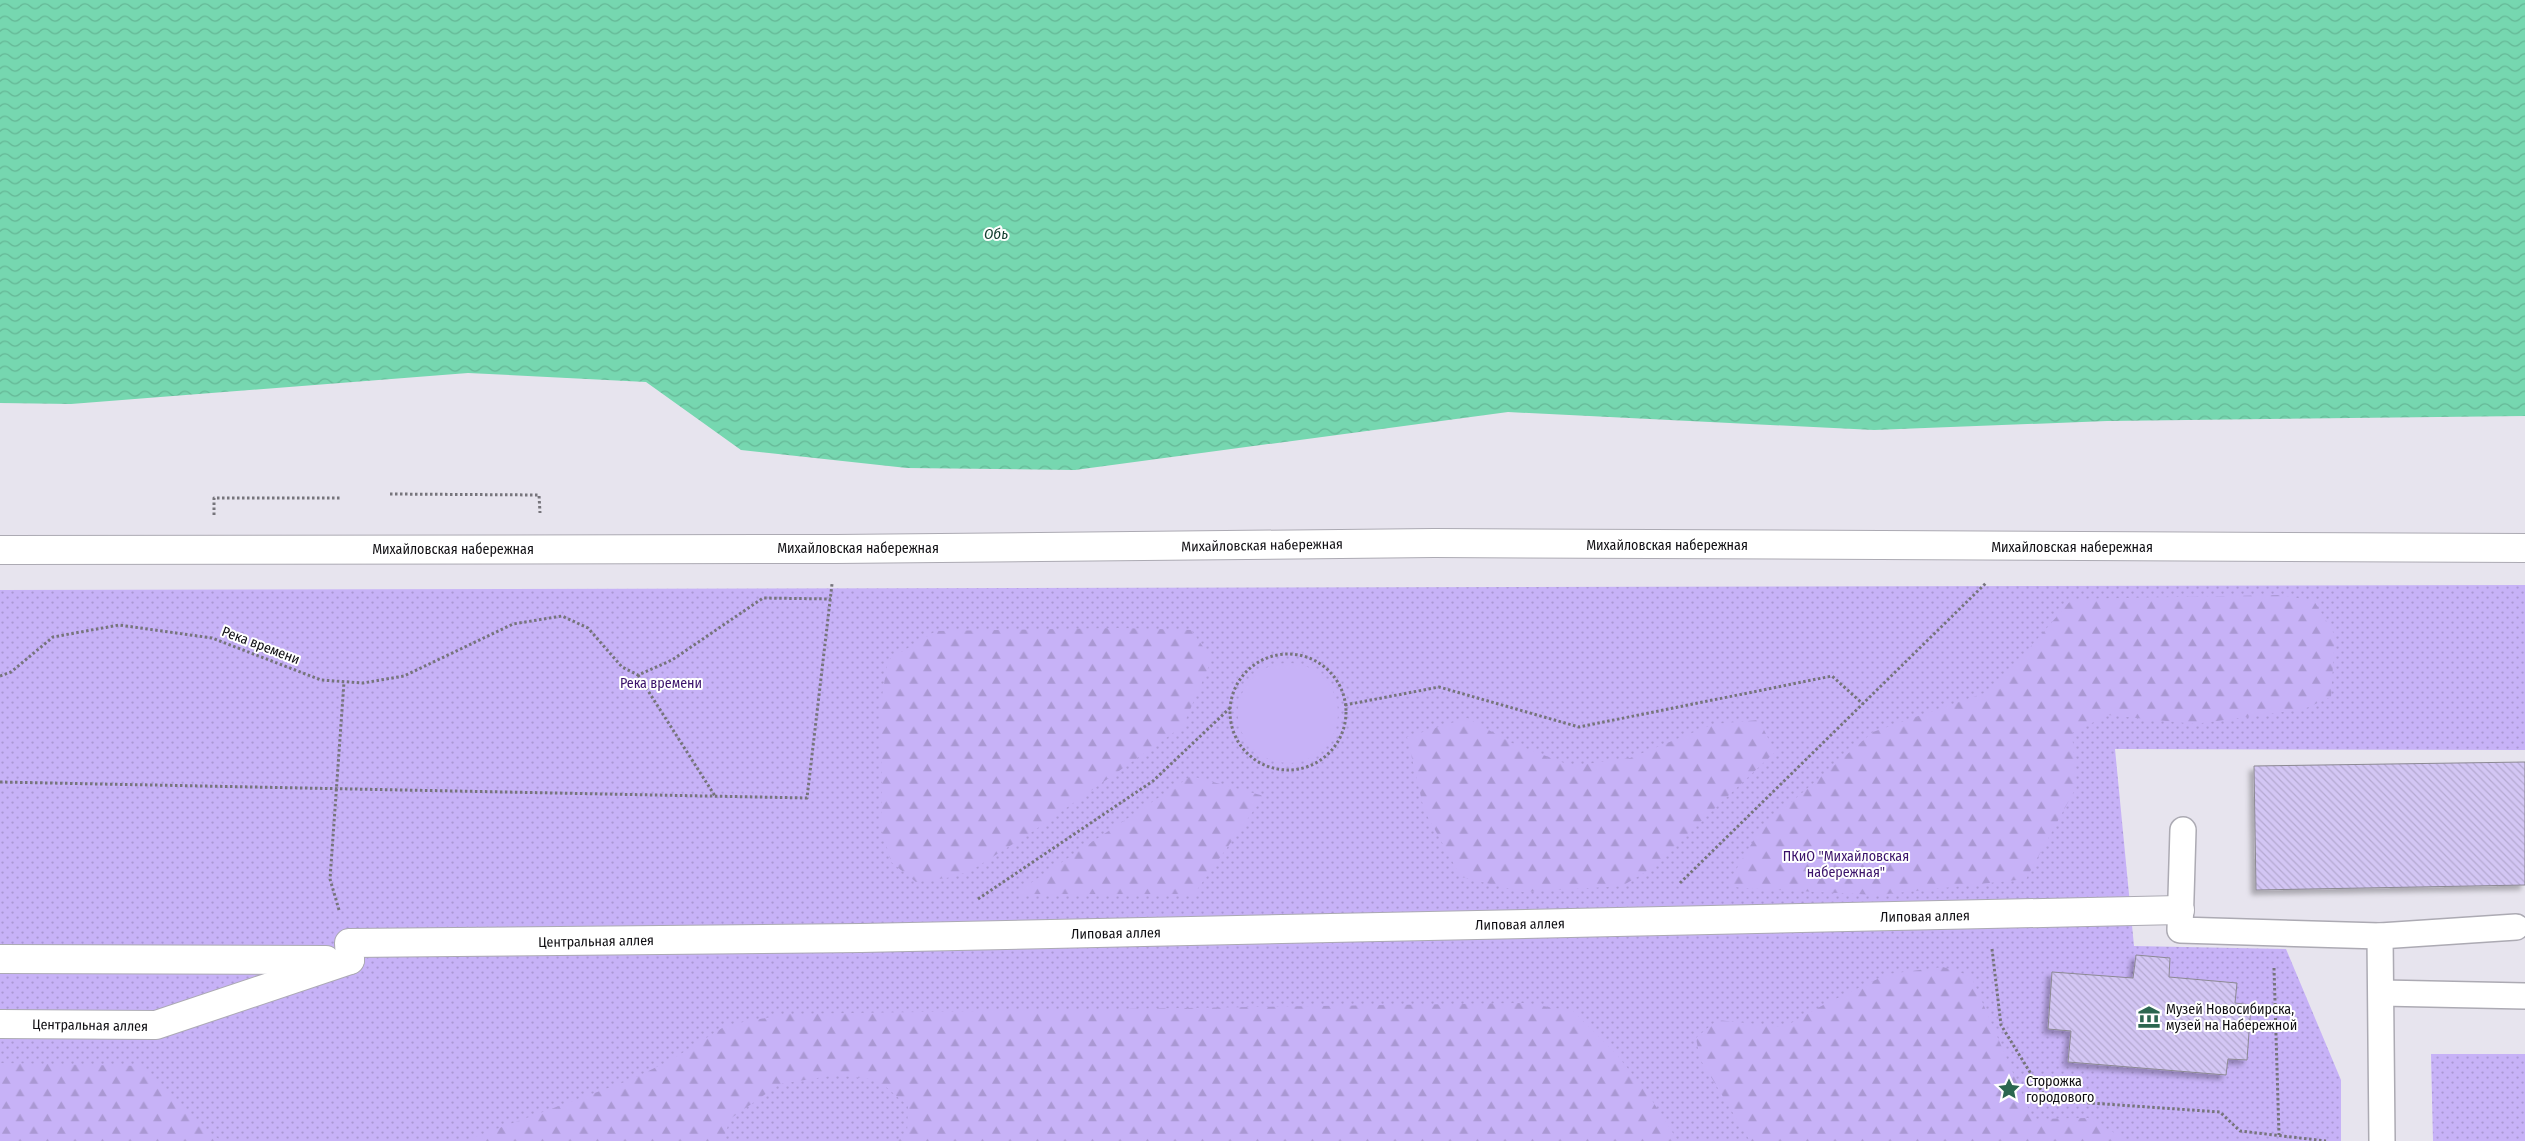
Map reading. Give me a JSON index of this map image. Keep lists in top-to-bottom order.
{
  "streets": {
    "street": ["Михайловская набережная", "Липовая аллея", "Центральная аллея"],
    "path": ["Река времени"]
  },
  "crossings": [
    ["Липовая аллея", "Центральная аллея"]
  ],
  "water": ["Обь"],
  "parks": ["Река времени", "ПКиО \"Михайловская набережная\""],
  "places": {
    "museum": ["Музей Новосибирска, музей на Набережной"],
    "place": ["Сторожка городового"]
  }
}
